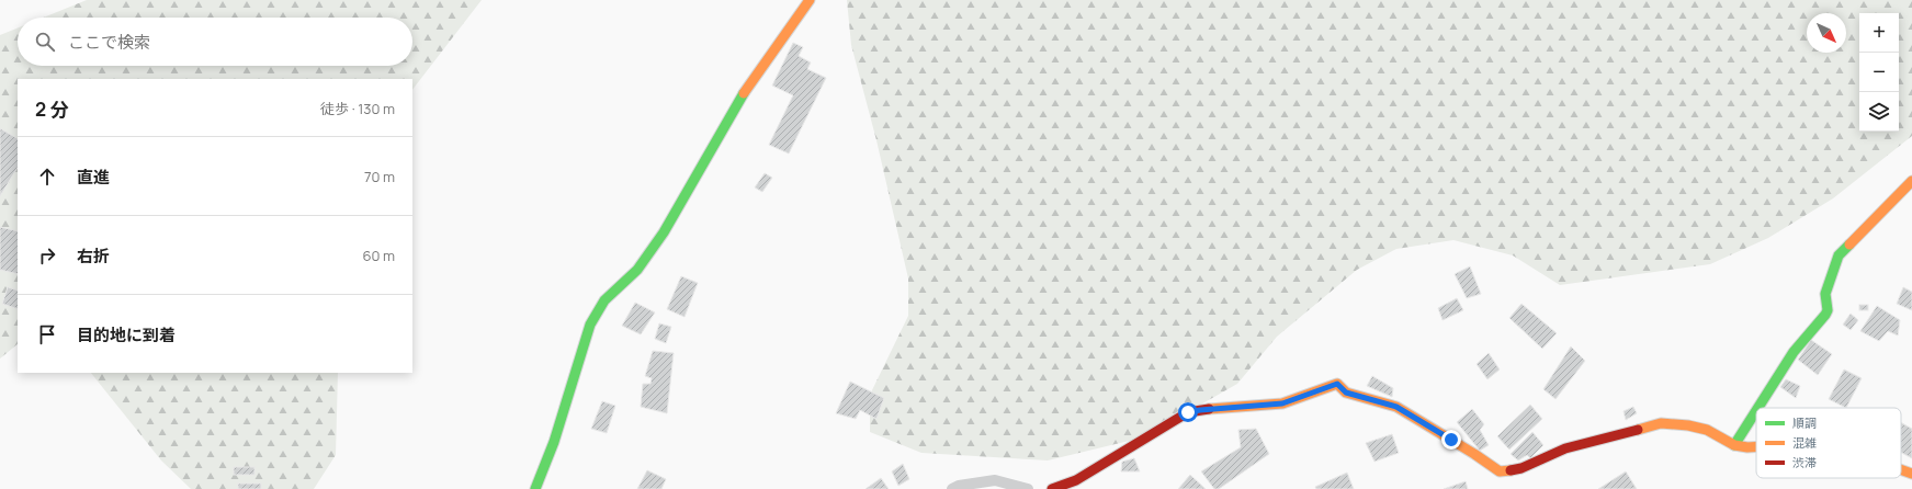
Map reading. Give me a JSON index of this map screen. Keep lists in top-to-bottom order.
{
  "legend": ["順調", "混雑", "渋滞"],
  "north": "bottom right",
  "page": {
    "map_buttons": ["+", "−"],
    "search": "ここで検索",
    "heading": ["2 分", "徒歩 · 130 m"],
    "list": [
      ["直進", "70 m"],
      ["右折", "60 m"],
      "目的地に到着"
    ]
  }
}
